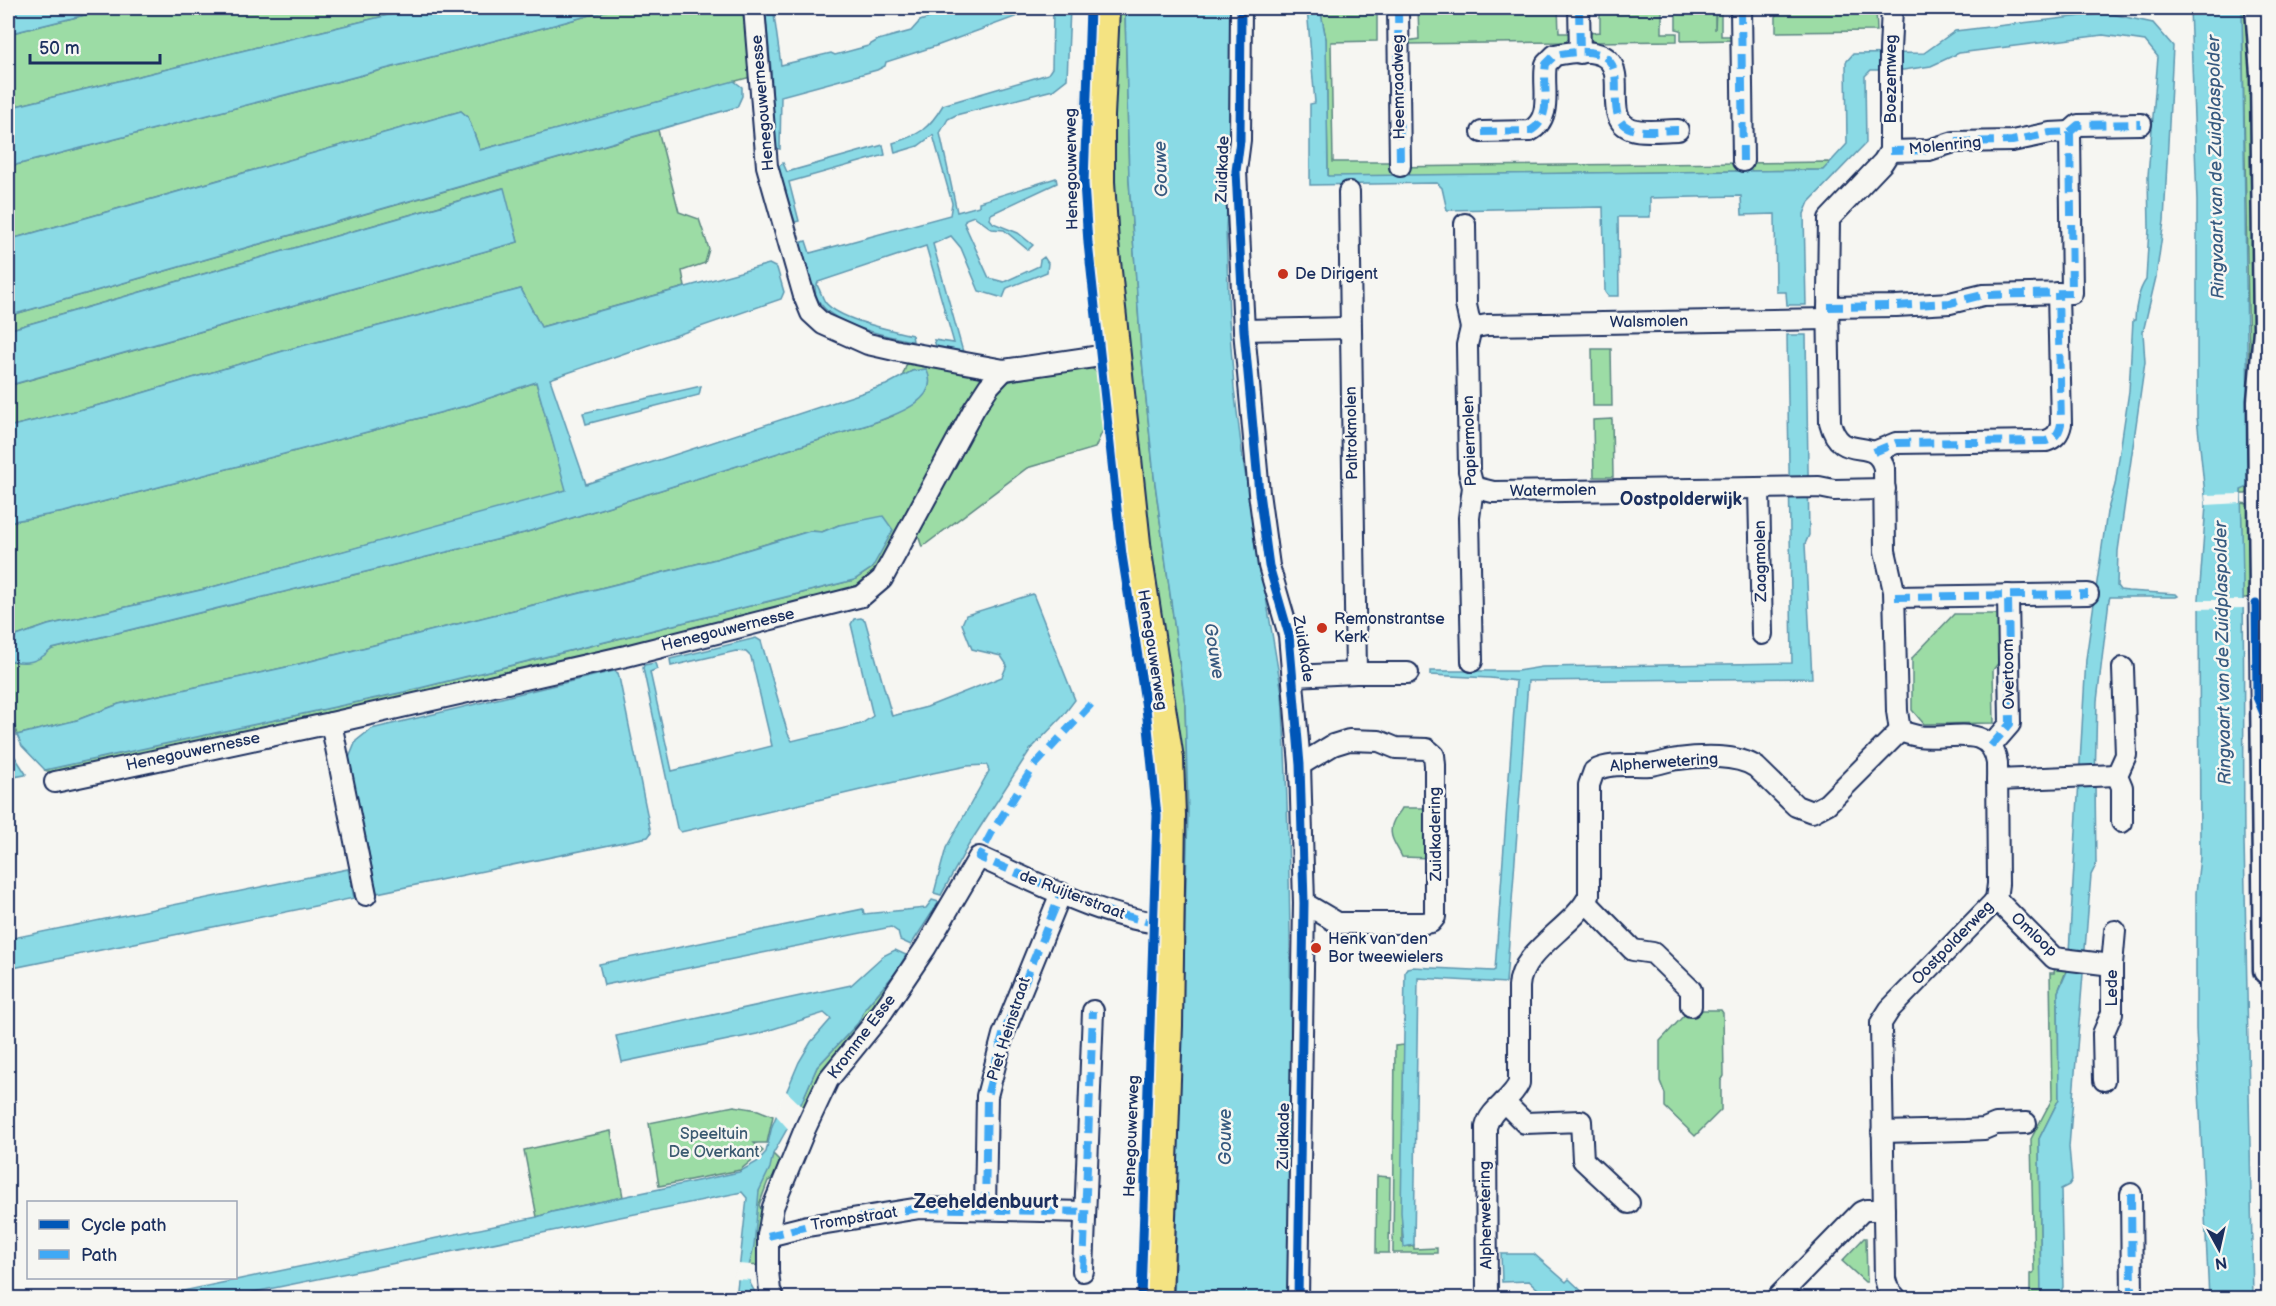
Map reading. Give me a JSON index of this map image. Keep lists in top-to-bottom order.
{
  "streets": {
    "main road": ["Henegouwerweg"],
    "street": [
      "Boezemweg",
      "Heemraadweg",
      "Henegouwernesse",
      "Molenring",
      "Zuidkade",
      "Walsmolen",
      "Paltrokmolen",
      "Papiermolen",
      "Watermolen",
      "Zaagmolen",
      "Overtoom",
      "Alpherwetering",
      "Zuidkadering",
      "de Ruijterstraat",
      "Omloop",
      "Oostpolderweg",
      "Lede",
      "Piet Heinstraat",
      "Kromme Esse",
      "Trompstraat"
    ]
  },
  "crossings": [
    ["Boezemweg", "Molenring"],
    ["Henegouwernesse", "Henegouwerweg"],
    ["Molenring", "Walsmolen"],
    ["Henegouwerweg", "de Ruijterstraat"],
    ["Zuidkade", "Zuidkadering"],
    ["Walsmolen", "Papiermolen"],
    ["Papiermolen", "Watermolen"],
    ["Watermolen", "Zaagmolen"],
    ["Overtoom", "Oostpolderweg"],
    ["de Ruijterstraat", "Piet Heinstraat"],
    ["de Ruijterstraat", "Kromme Esse"],
    ["Omloop", "Oostpolderweg"],
    ["Omloop", "Lede"],
    ["Piet Heinstraat", "Trompstraat"],
    ["Kromme Esse", "Trompstraat"]
  ],
  "districts": ["Oostpolderwijk", "Zeeheldenbuurt"],
  "water": ["Ringvaart van de Zuidplaspolder", "Gouwe"],
  "parks": ["Speeltuin De Overkant"],
  "places": ["De Dirigent", "Remonstrantse Kerk", "Henk van den Bor tweewielers"],
  "legend": ["Cycle path", "Path"],
  "scale_bar": "50 m",
  "north": "bottom"
}
